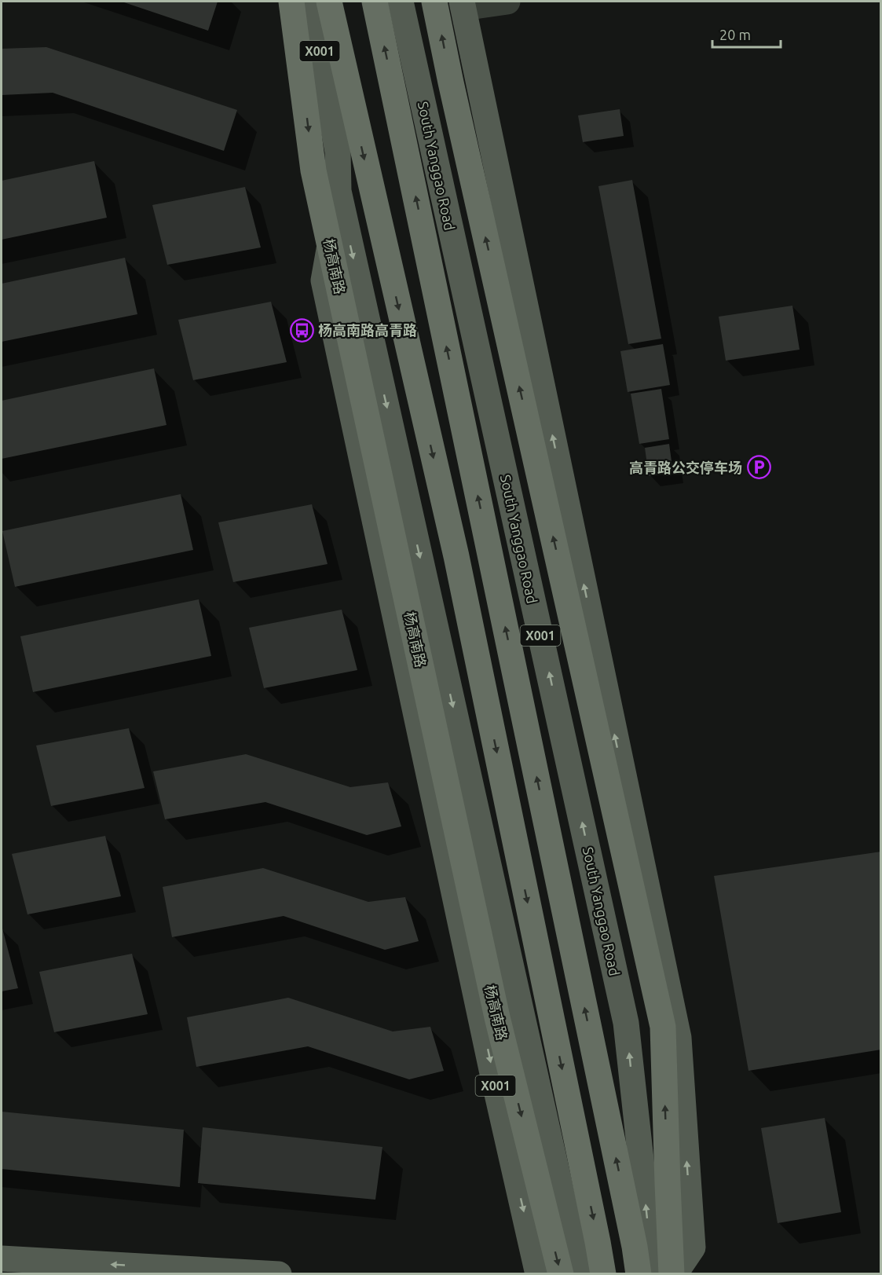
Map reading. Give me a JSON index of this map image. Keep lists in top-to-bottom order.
{
  "streets": {
    "highway": ["X001", "杨高南路"],
    "main road": ["South Yanggao Road"]
  },
  "crossings": [
    ["X001", "杨高南路"]
  ],
  "places": {
    "bus stop": ["杨高南路高青路"],
    "parking": ["高青路公交停车场"]
  },
  "scale_bar": "20 m"
}
